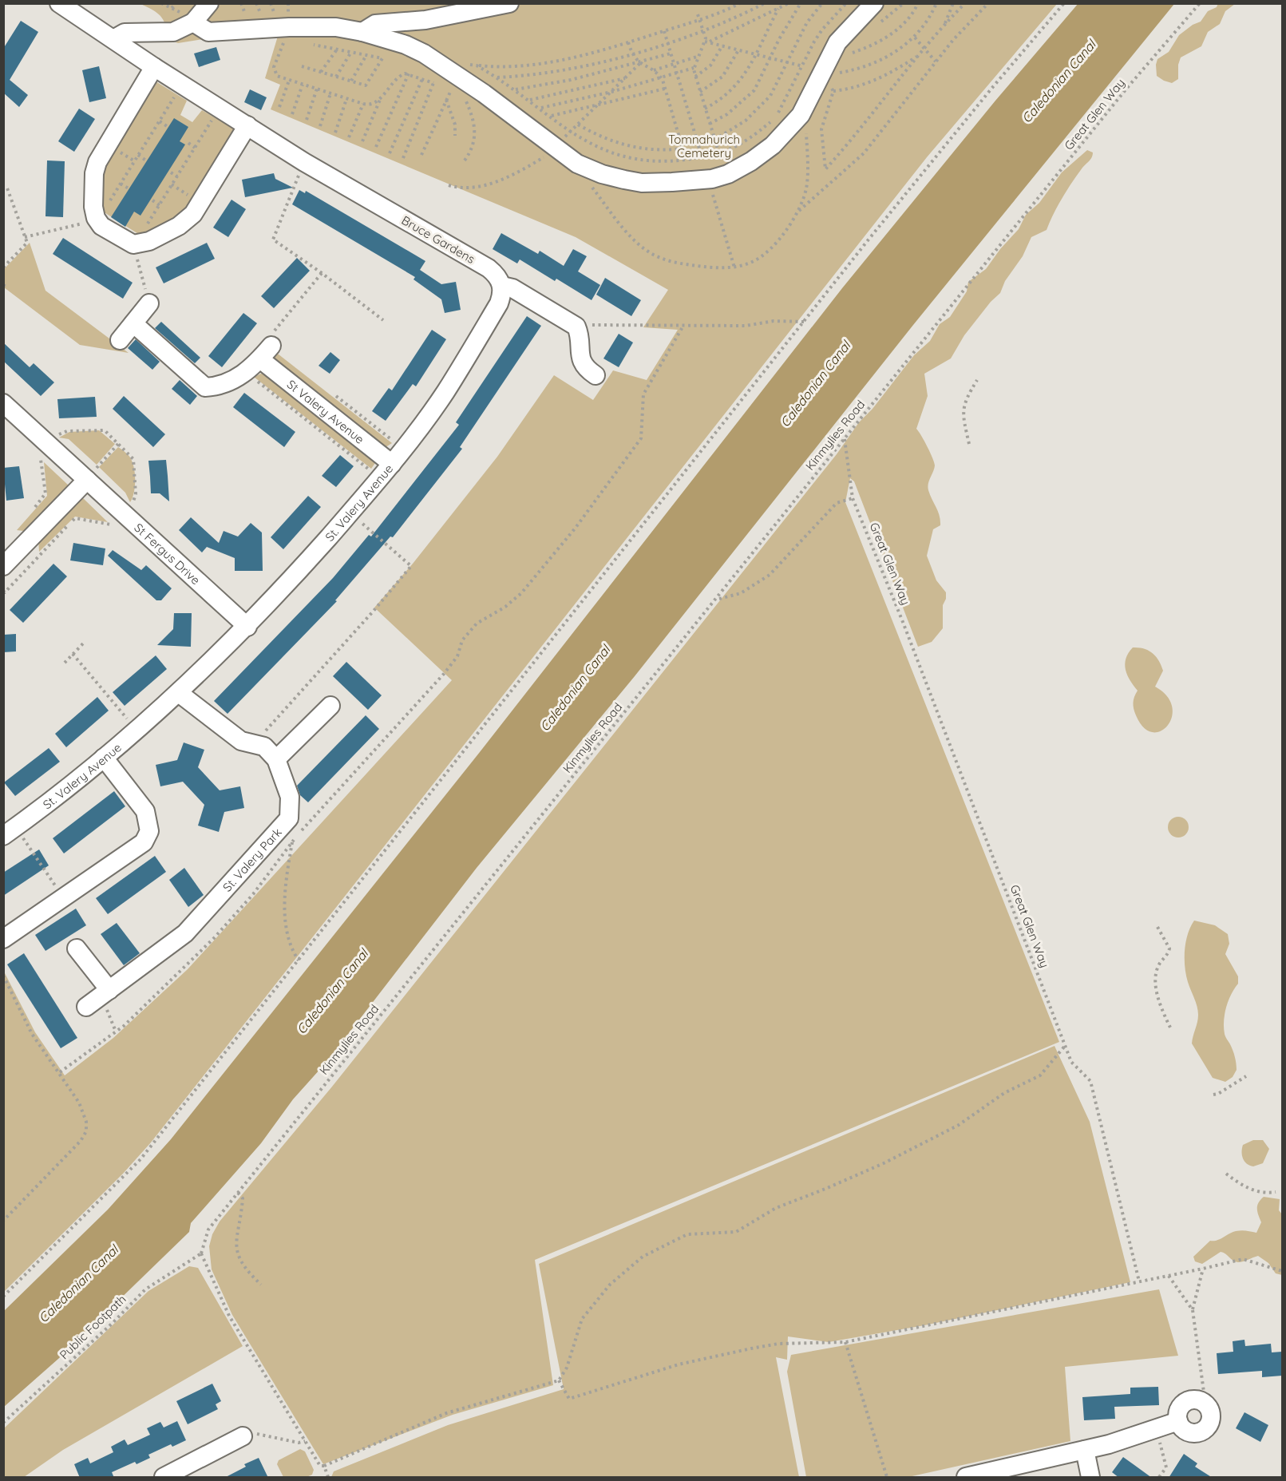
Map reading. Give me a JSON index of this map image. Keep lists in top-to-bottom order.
{
  "streets": {
    "street": [
      "Bruce Gardens",
      "St Valery Avenue",
      "St. Valery Avenue",
      "St Fergus Drive",
      "St. Valery Park"
    ],
    "path": ["Great Glen Way", "Kinmylies Road", "Public Footpath"]
  },
  "crossings": [
    ["Great Glen Way", "Kinmylies Road"],
    ["Bruce Gardens", "St. Valery Avenue"],
    ["St Valery Avenue", "St. Valery Avenue"],
    ["Kinmylies Road", "Public Footpath"],
    ["St. Valery Avenue", "St Fergus Drive"]
  ],
  "water": ["Caledonian Canal"],
  "parks": ["Tomnahurich Cemetery"]
}
